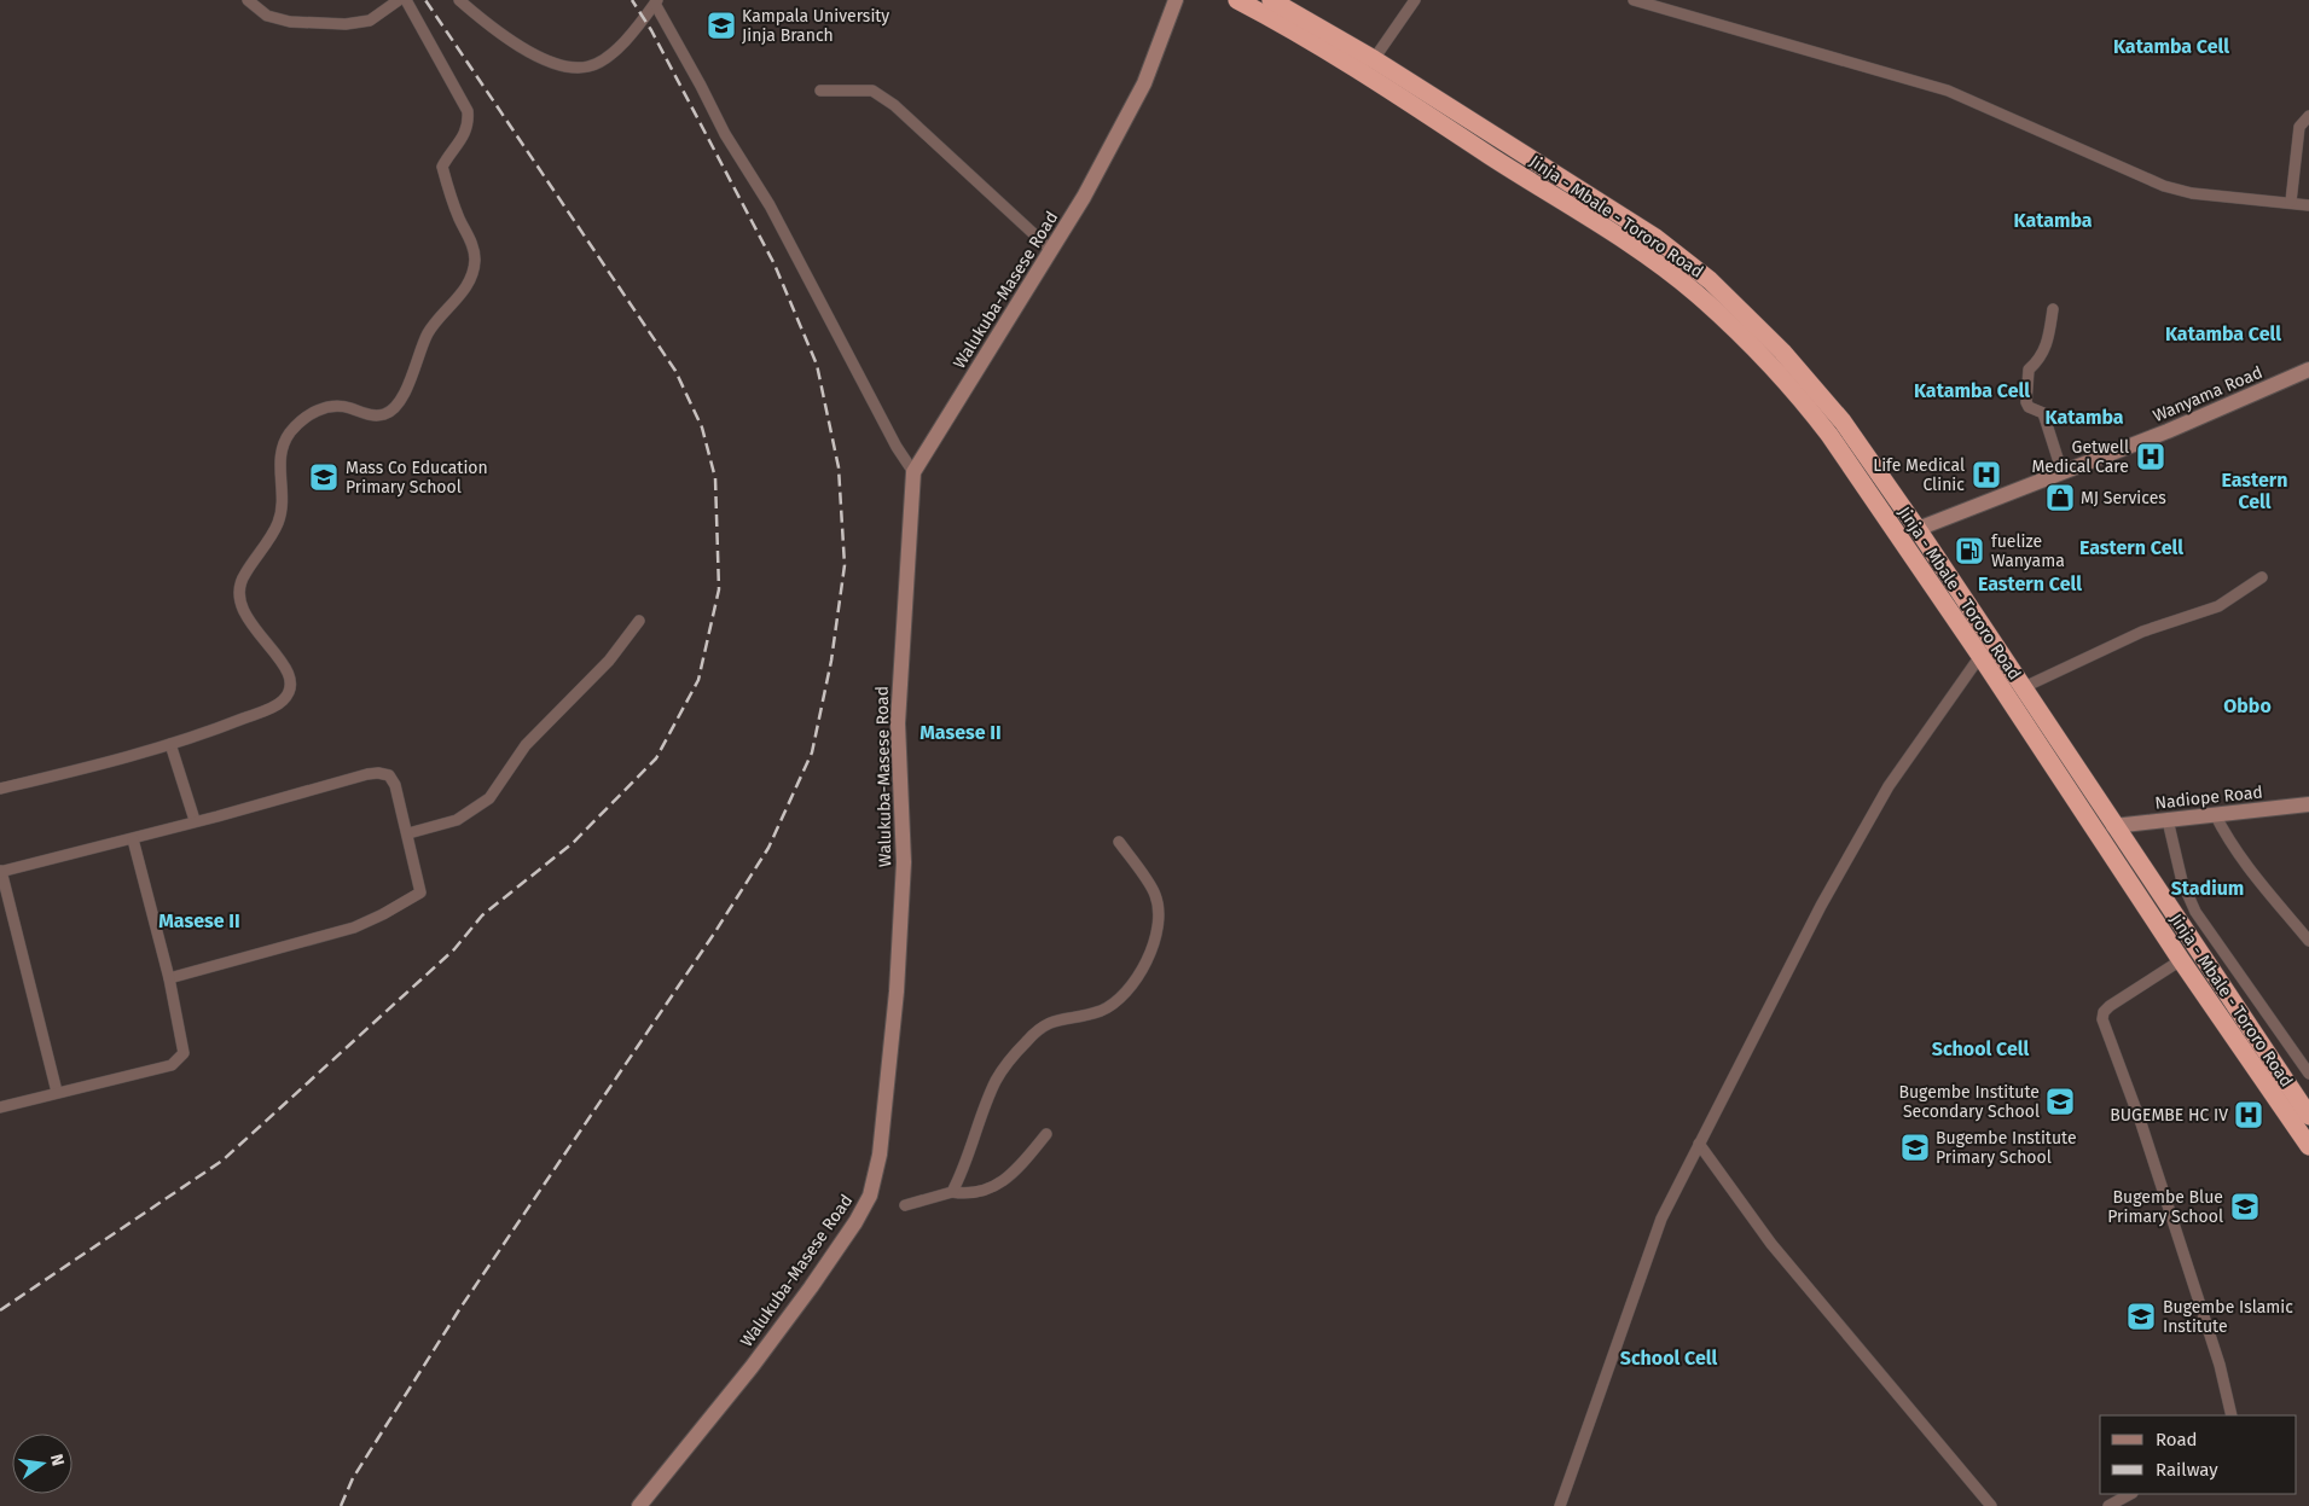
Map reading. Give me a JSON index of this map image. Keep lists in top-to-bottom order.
{
  "streets": {
    "highway": ["Jinja - Mbale - Tororo Road"],
    "street": ["Walukuba-Masese Road", "Wanyama Road", "Nadiope Road"]
  },
  "crossings": [
    ["Jinja - Mbale - Tororo Road", "Wanyama Road"],
    ["Jinja - Mbale - Tororo Road", "Nadiope Road"]
  ],
  "districts": [
    "Katamba Cell",
    "Katamba",
    "Katamba Cell",
    "Katamba Cell",
    "Katamba",
    "Eastern Cell",
    "Eastern Cell",
    "Eastern Cell",
    "Obbo",
    "Masese II",
    "Stadium",
    "Masese II",
    "School Cell",
    "School Cell"
  ],
  "places": {
    "school or university": [
      "Kampala University Jinja Branch",
      "Mass Co Education Primary School",
      "Bugembe Institute Secondary School",
      "Bugembe Institute Primary School",
      "Bugembe Blue Primary School",
      "Bugembe Islamic Institute"
    ],
    "hospital": ["Getwell Medical Care", "Life Medical Clinic", "BUGEMBE HC IV"],
    "shop": ["MJ Services"],
    "fuel station": ["fuelize Wanyama"]
  },
  "legend": ["Road", "Railway"],
  "north": "right"
}
